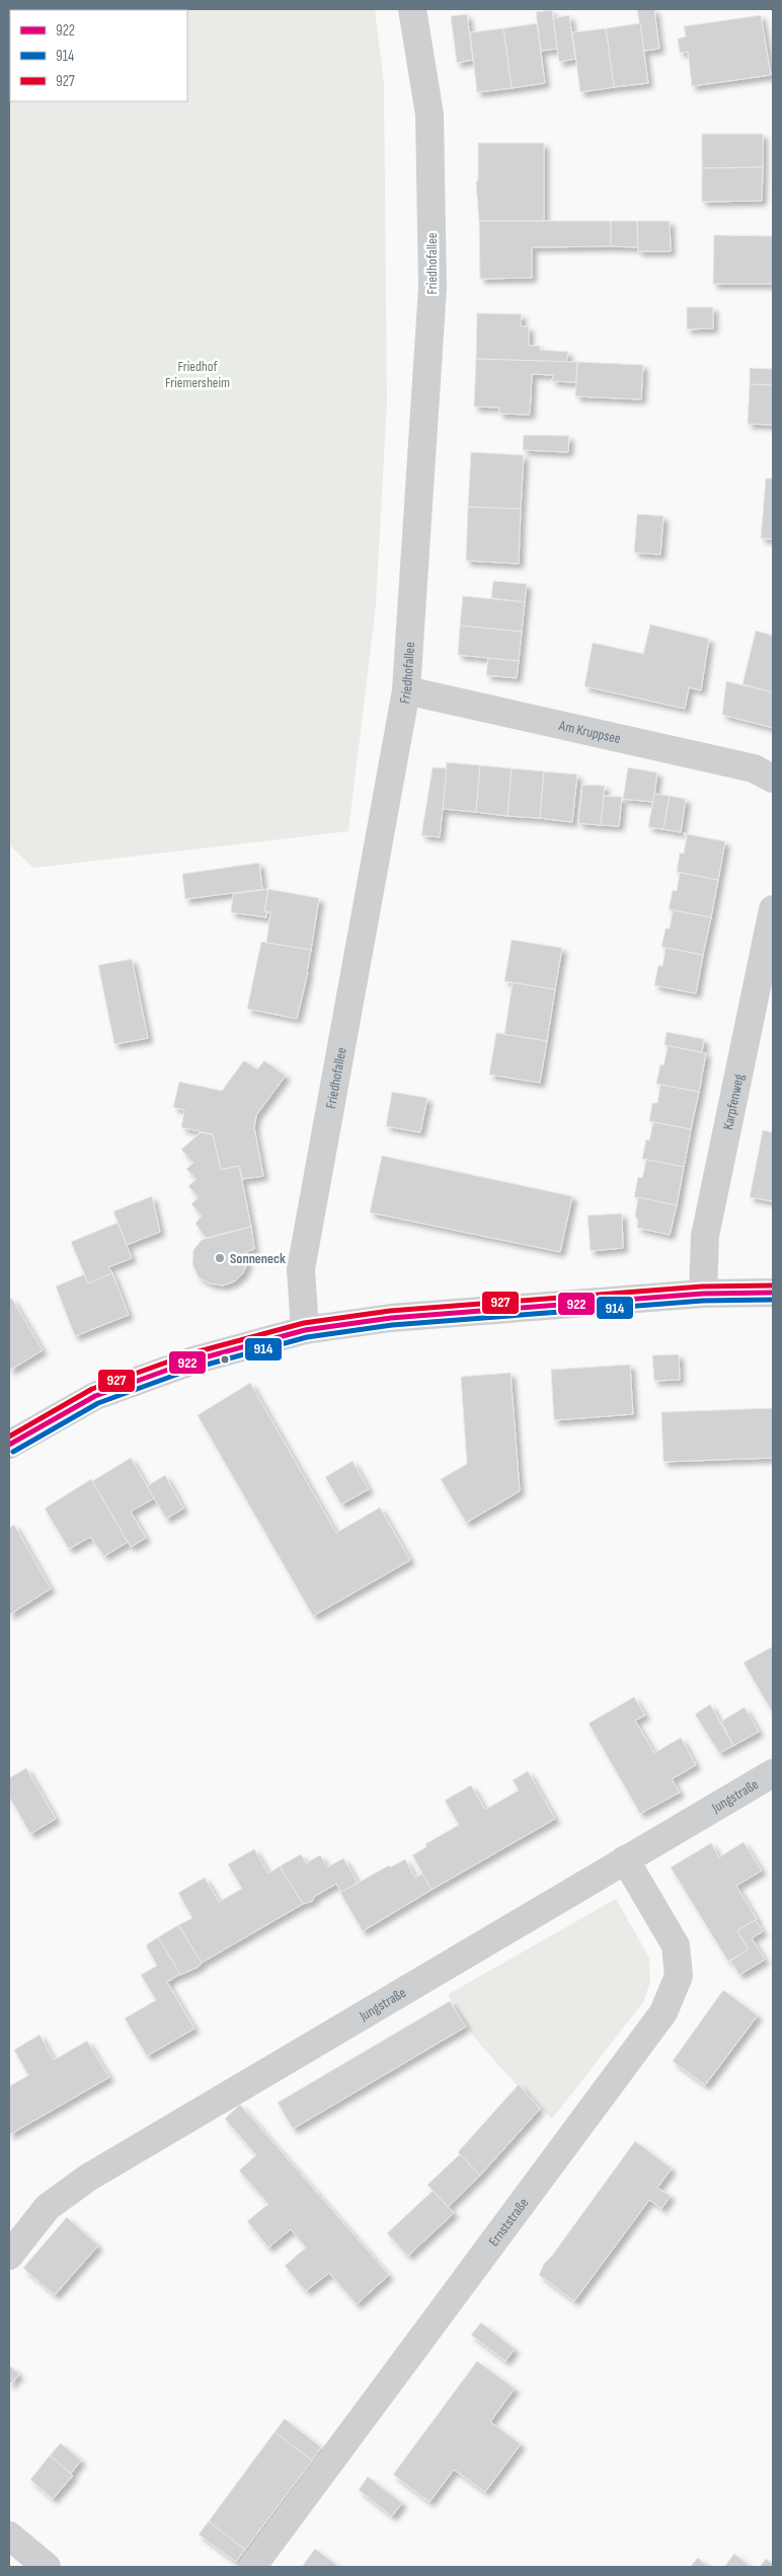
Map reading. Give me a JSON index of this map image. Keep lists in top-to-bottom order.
{
  "streets": {
    "street": [
      "Friedhofallee",
      "Am Kruppsee",
      "Karpfenweg",
      "Jungstraße",
      "Ernststraße"
    ]
  },
  "crossings": [
    ["Friedhofallee", "Am Kruppsee"],
    ["Jungstraße", "Ernststraße"]
  ],
  "parks": ["Friedhof Friemersheim"],
  "places": ["Sonneneck"],
  "lines": ["transit line 927", "transit line 922", "transit line 914"],
  "legend": ["922", "914", "927"]
}
